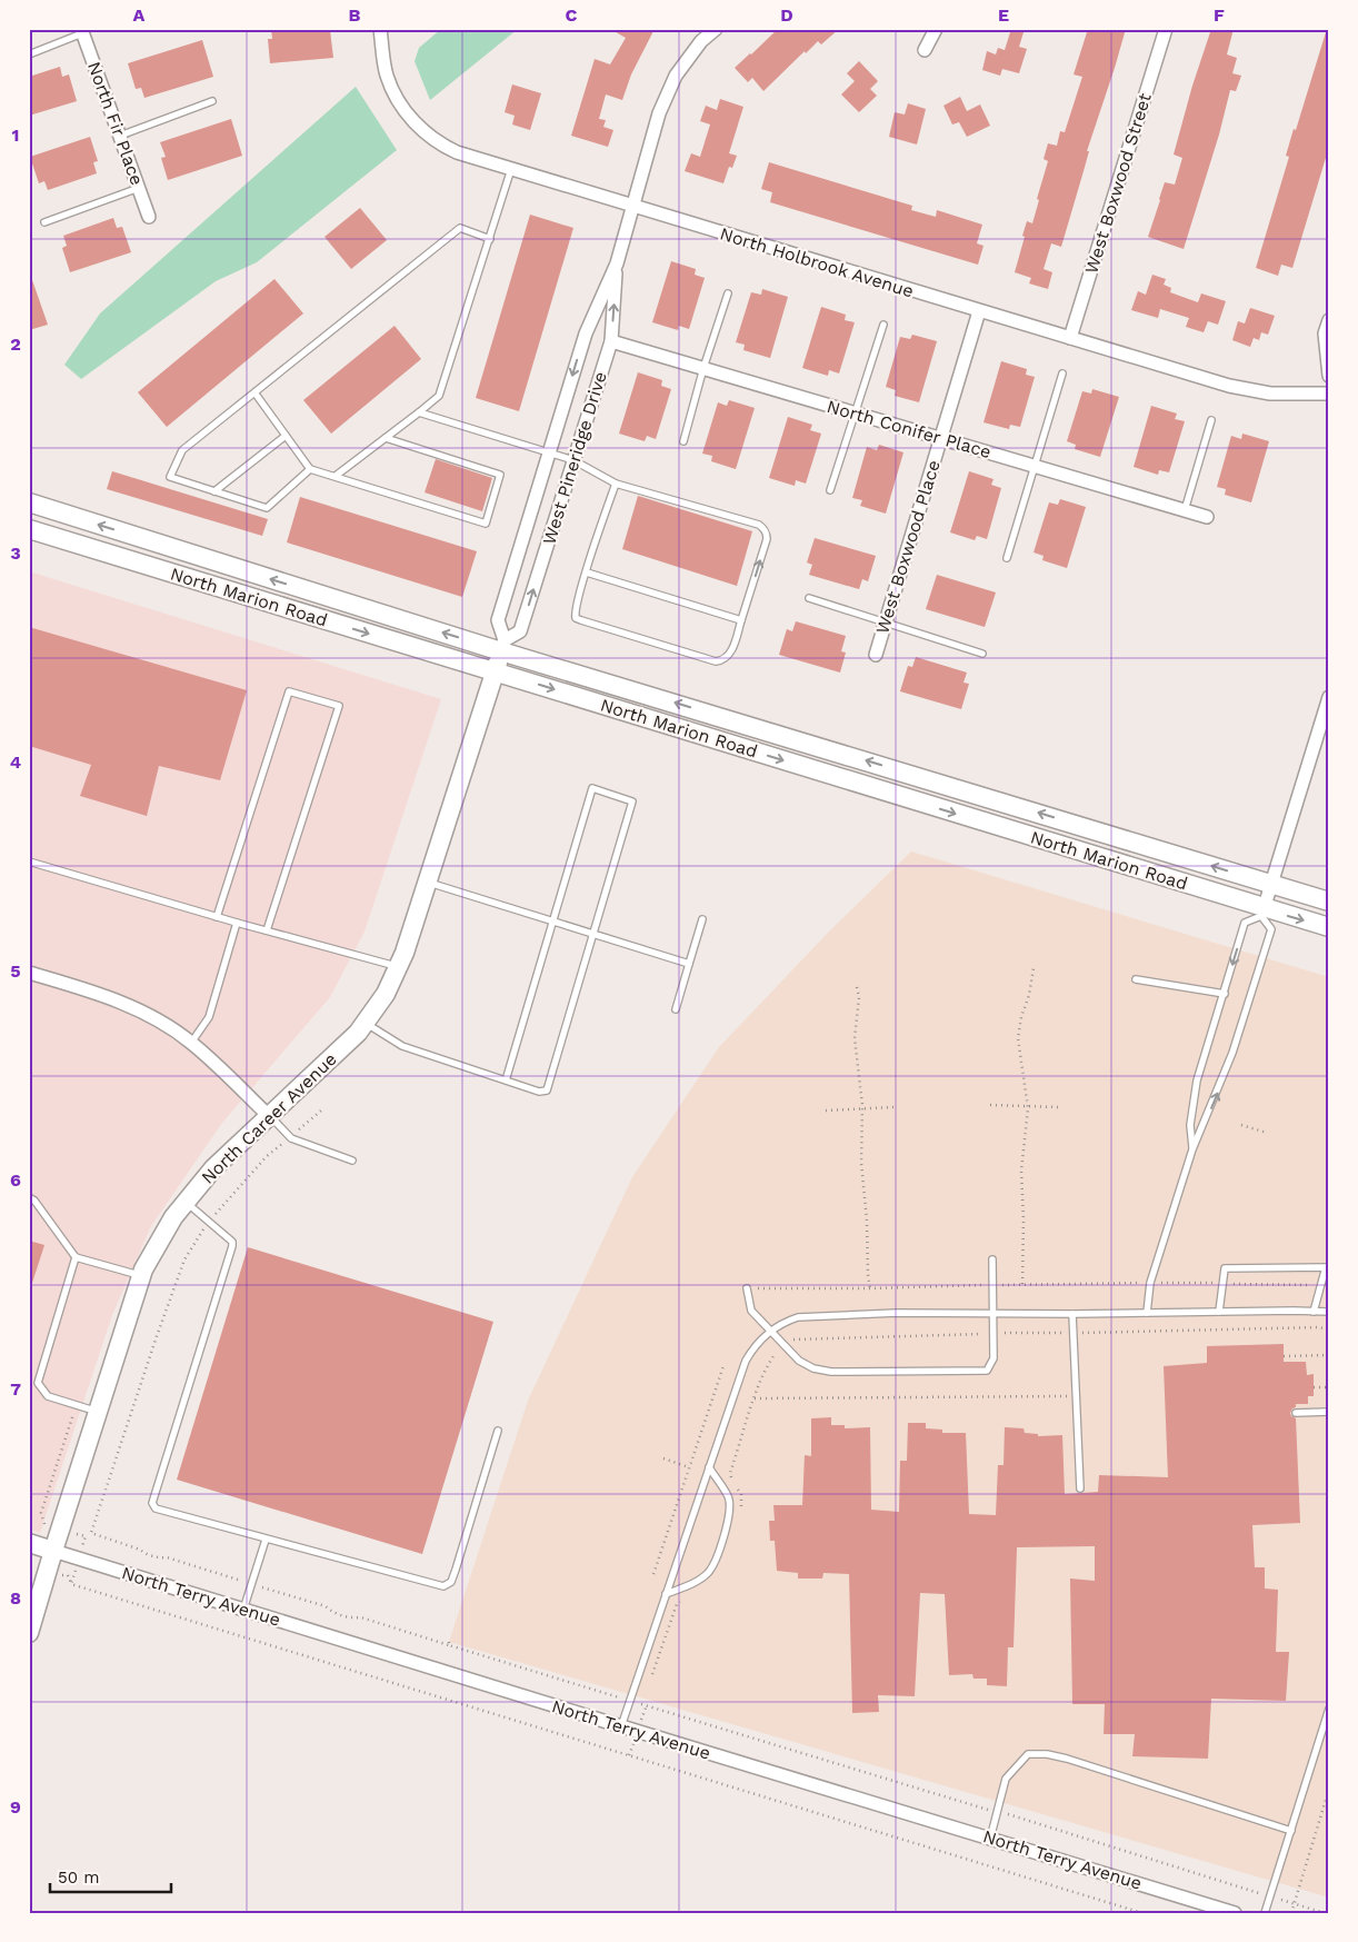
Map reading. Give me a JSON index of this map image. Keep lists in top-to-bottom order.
{
  "streets": {
    "main road": ["North Marion Road", "North Career Avenue", "North Terry Avenue"],
    "street": [
      "North Fir Place",
      "West Boxwood Street",
      "North Holbrook Avenue",
      "North Conifer Place",
      "West Pineridge Drive",
      "West Boxwood Place"
    ]
  },
  "crossings": [
    ["West Boxwood Street", "North Holbrook Avenue"],
    ["North Holbrook Avenue", "West Pineridge Drive"],
    ["North Holbrook Avenue", "West Boxwood Place"],
    ["North Conifer Place", "West Pineridge Drive"],
    ["North Conifer Place", "West Boxwood Place"],
    ["West Pineridge Drive", "North Marion Road"],
    ["West Pineridge Drive", "North Career Avenue"],
    ["North Marion Road", "North Career Avenue"],
    ["North Career Avenue", "North Terry Avenue"]
  ],
  "scale_bar": "50 m",
  "grid": {
    "columns": [
      "A",
      "B",
      "C",
      "D",
      "E",
      "F"
    ],
    "rows": [
      "1",
      "2",
      "3",
      "4",
      "5",
      "6",
      "7",
      "8",
      "9"
    ]
  }
}
